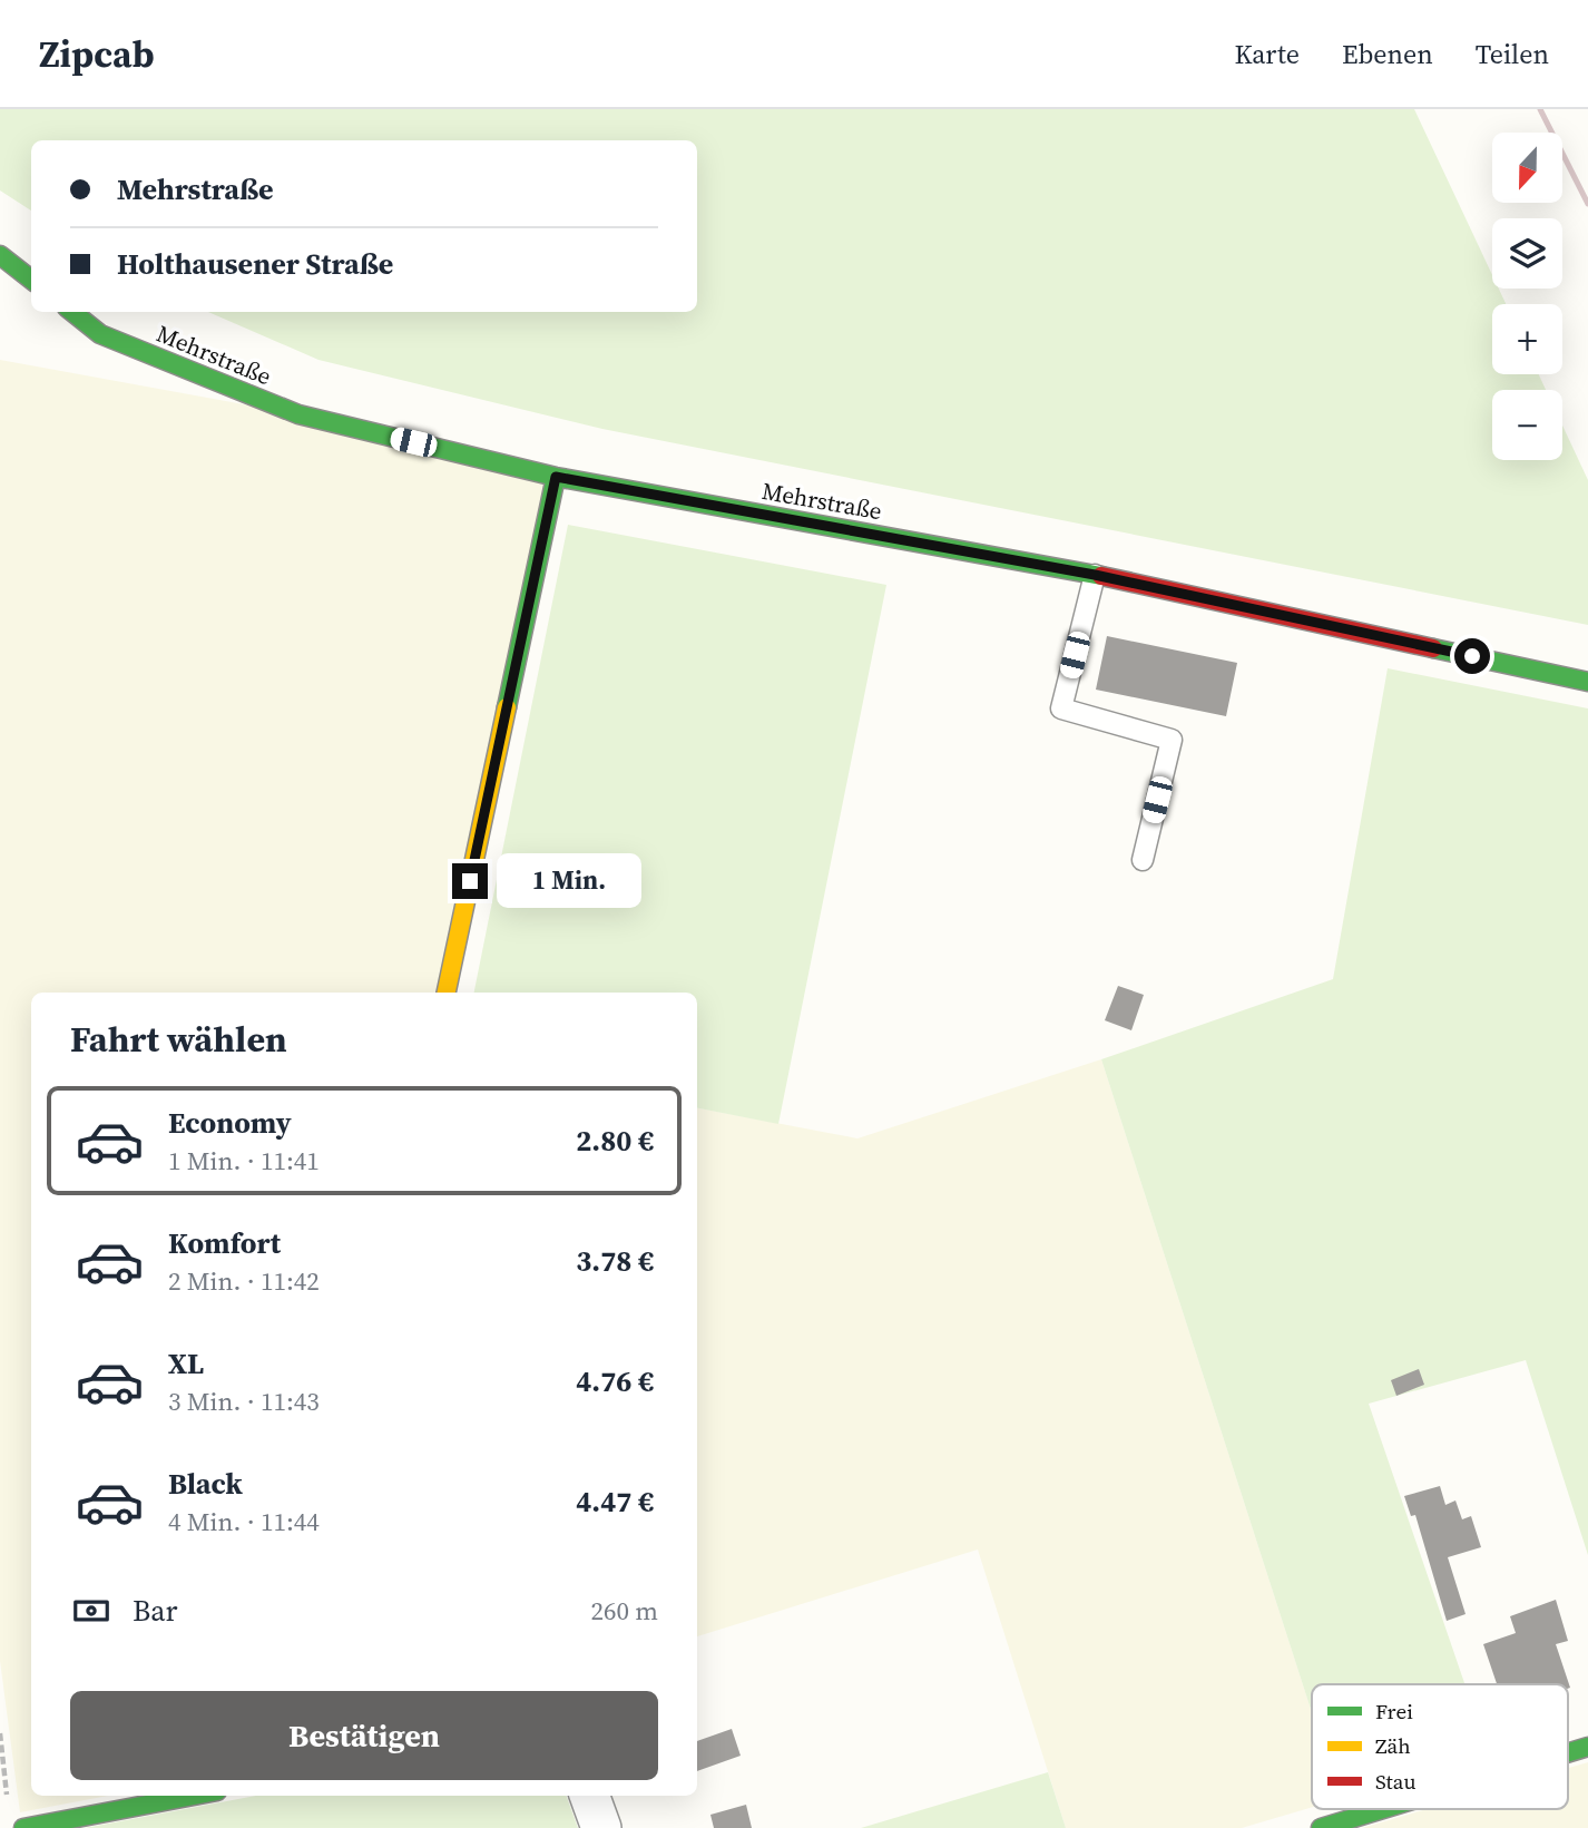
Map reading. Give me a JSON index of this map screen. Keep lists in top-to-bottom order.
{
  "streets": {
    "street": ["Mehrstraße"]
  },
  "legend": ["Frei", "Zäh", "Stau"],
  "north": "bottom",
  "page": {
    "header": "Zipcab",
    "nav": ["Karte", "Ebenen", "Teilen"],
    "map_buttons": ["+", "−"],
    "banner": ["Mehrstraße", "Holthausener Straße"],
    "bubble": "1 Min.",
    "heading": "Fahrt wählen",
    "list": [
      {
        "name": "Economy",
        "note": "1 Min. · 11:41",
        "value": "2.80 €"
      },
      {
        "name": "Komfort",
        "note": "2 Min. · 11:42",
        "value": "3.78 €"
      },
      {
        "name": "XL",
        "note": "3 Min. · 11:43",
        "value": "4.76 €"
      },
      {
        "name": "Black",
        "note": "4 Min. · 11:44",
        "value": "4.47 €"
      }
    ],
    "pay": ["Bar", "260 m"],
    "buttons": "Bestätigen"
  }
}
